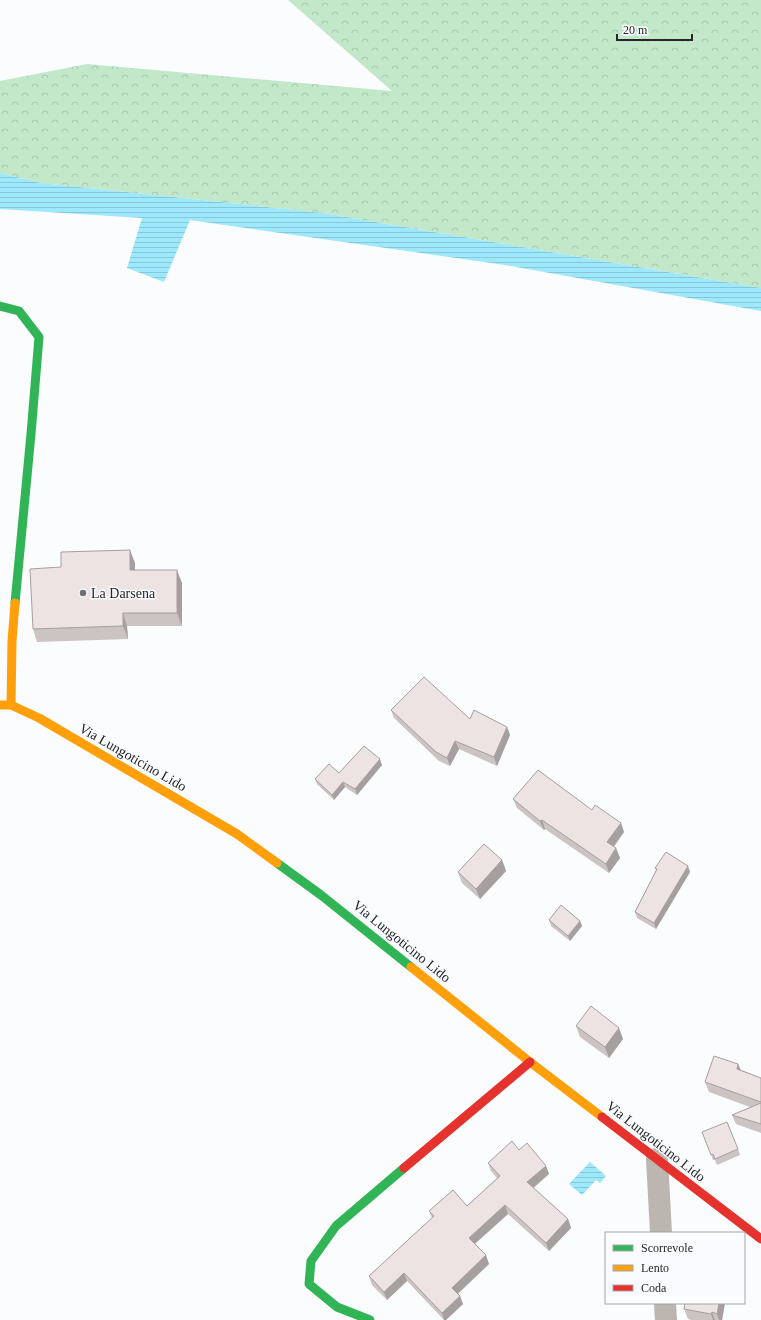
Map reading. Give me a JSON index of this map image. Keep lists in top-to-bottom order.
{
  "streets": {
    "street": ["Via Lungoticino Lido"]
  },
  "places": ["La Darsena"],
  "legend": ["Scorrevole", "Lento", "Coda"],
  "scale_bar": "20 m"
}
